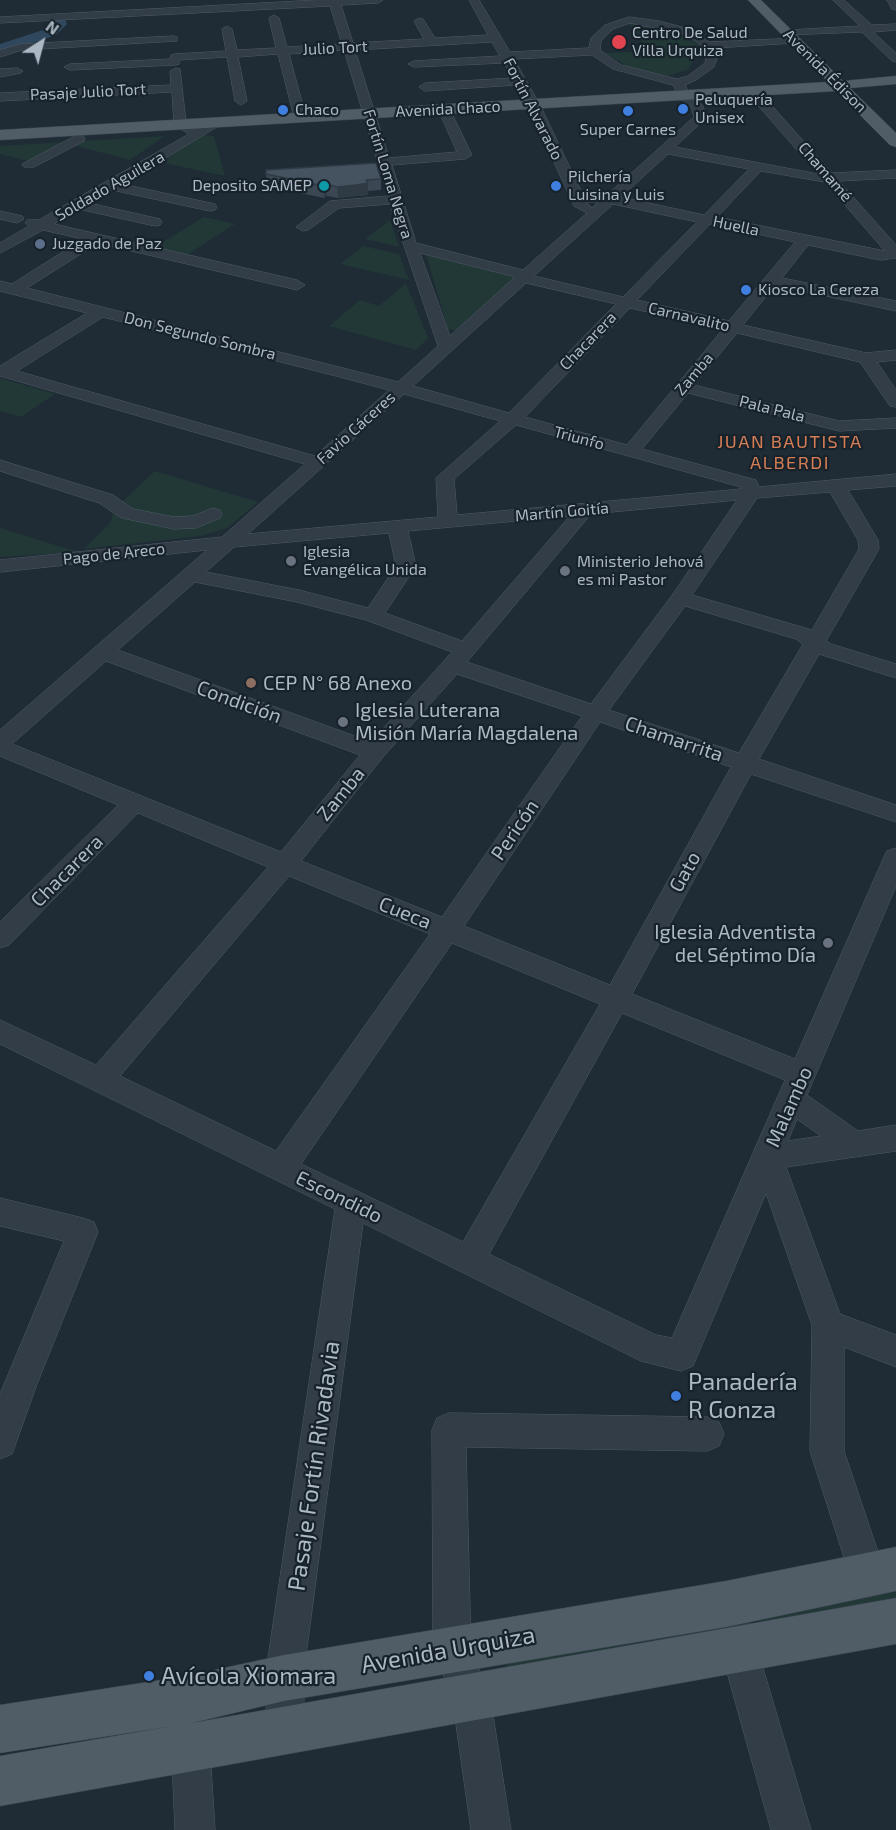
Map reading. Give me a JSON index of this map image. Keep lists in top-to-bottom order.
{
  "streets": {
    "main road": ["Avenida Édison", "Avenida Chaco", "Avenida Urquiza"],
    "street": [
      "Julio Tort",
      "Pasaje Julio Tort",
      "Fortín Alvarado",
      "Chamamé",
      "Fortín Loma Negra",
      "Soldado Aguilera",
      "Huella",
      "Carnavalito",
      "Don Segundo Sombra",
      "Chacarera",
      "Zamba",
      "Pala Pala",
      "Favio Cáceres",
      "Triunfo",
      "Martín Goitía",
      "Pago de Areco",
      "Condición",
      "Chamarrita",
      "Pericón",
      "Gato",
      "Cueca",
      "Malambo",
      "Escondido",
      "Pasaje Fortín Rivadavia"
    ]
  },
  "crossings": [
    ["Julio Tort", "Fortín Alvarado"],
    ["Julio Tort", "Fortín Loma Negra"],
    ["Avenida Édison", "Avenida Chaco"],
    ["Avenida Chaco", "Fortín Alvarado"],
    ["Avenida Chaco", "Chamamé"],
    ["Avenida Chaco", "Fortín Loma Negra"],
    ["Avenida Chaco", "Soldado Aguilera"],
    ["Avenida Chaco", "Favio Cáceres"],
    ["Fortín Alvarado", "Huella"],
    ["Fortín Alvarado", "Favio Cáceres"],
    ["Chamamé", "Huella"],
    ["Fortín Loma Negra", "Carnavalito"],
    ["Fortín Loma Negra", "Favio Cáceres"],
    ["Huella", "Chacarera"],
    ["Huella", "Zamba"],
    ["Huella", "Favio Cáceres"],
    ["Carnavalito", "Chacarera"],
    ["Carnavalito", "Zamba"],
    ["Carnavalito", "Favio Cáceres"],
    ["Don Segundo Sombra", "Favio Cáceres"],
    ["Don Segundo Sombra", "Triunfo"],
    ["Chacarera", "Triunfo"],
    ["Chacarera", "Martín Goitía"],
    ["Chacarera", "Cueca"],
    ["Zamba", "Pala Pala"],
    ["Zamba", "Triunfo"],
    ["Zamba", "Martín Goitía"],
    ["Zamba", "Condición"],
    ["Zamba", "Chamarrita"],
    ["Zamba", "Cueca"],
    ["Zamba", "Escondido"],
    ["Favio Cáceres", "Triunfo"],
    ["Favio Cáceres", "Martín Goitía"],
    ["Favio Cáceres", "Pago de Areco"],
    ["Favio Cáceres", "Condición"],
    ["Favio Cáceres", "Chamarrita"],
    ["Favio Cáceres", "Cueca"],
    ["Triunfo", "Martín Goitía"],
    ["Triunfo", "Pericón"],
    ["Martín Goitía", "Pago de Areco"],
    ["Martín Goitía", "Pericón"],
    ["Martín Goitía", "Gato"],
    ["Chamarrita", "Pericón"],
    ["Chamarrita", "Gato"],
    ["Pericón", "Cueca"],
    ["Pericón", "Escondido"],
    ["Gato", "Cueca"],
    ["Gato", "Escondido"],
    ["Cueca", "Malambo"],
    ["Malambo", "Escondido"],
    ["Escondido", "Pasaje Fortín Rivadavia"],
    ["Pasaje Fortín Rivadavia", "Avenida Urquiza"]
  ],
  "districts": ["JUAN BAUTISTA ALBERDI"],
  "places": [
    "Centro De Salud Villa Urquiza",
    "Peluquería Unisex",
    "Chaco",
    "Super Carnes",
    "Deposito SAMEP",
    "Pilchería Luisina y Luis",
    "Juzgado de Paz",
    "Kiosco La Cereza",
    "Iglesia Evangélica Unida",
    "Ministerio Jehová es mi Pastor",
    "CEP N° 68 Anexo",
    "Iglesia Luterana Misión María Magdalena",
    "Iglesia Adventista del Séptimo Día",
    "Panadería R Gonza",
    "Avícola Xiomara"
  ],
  "north": "top right"
}
